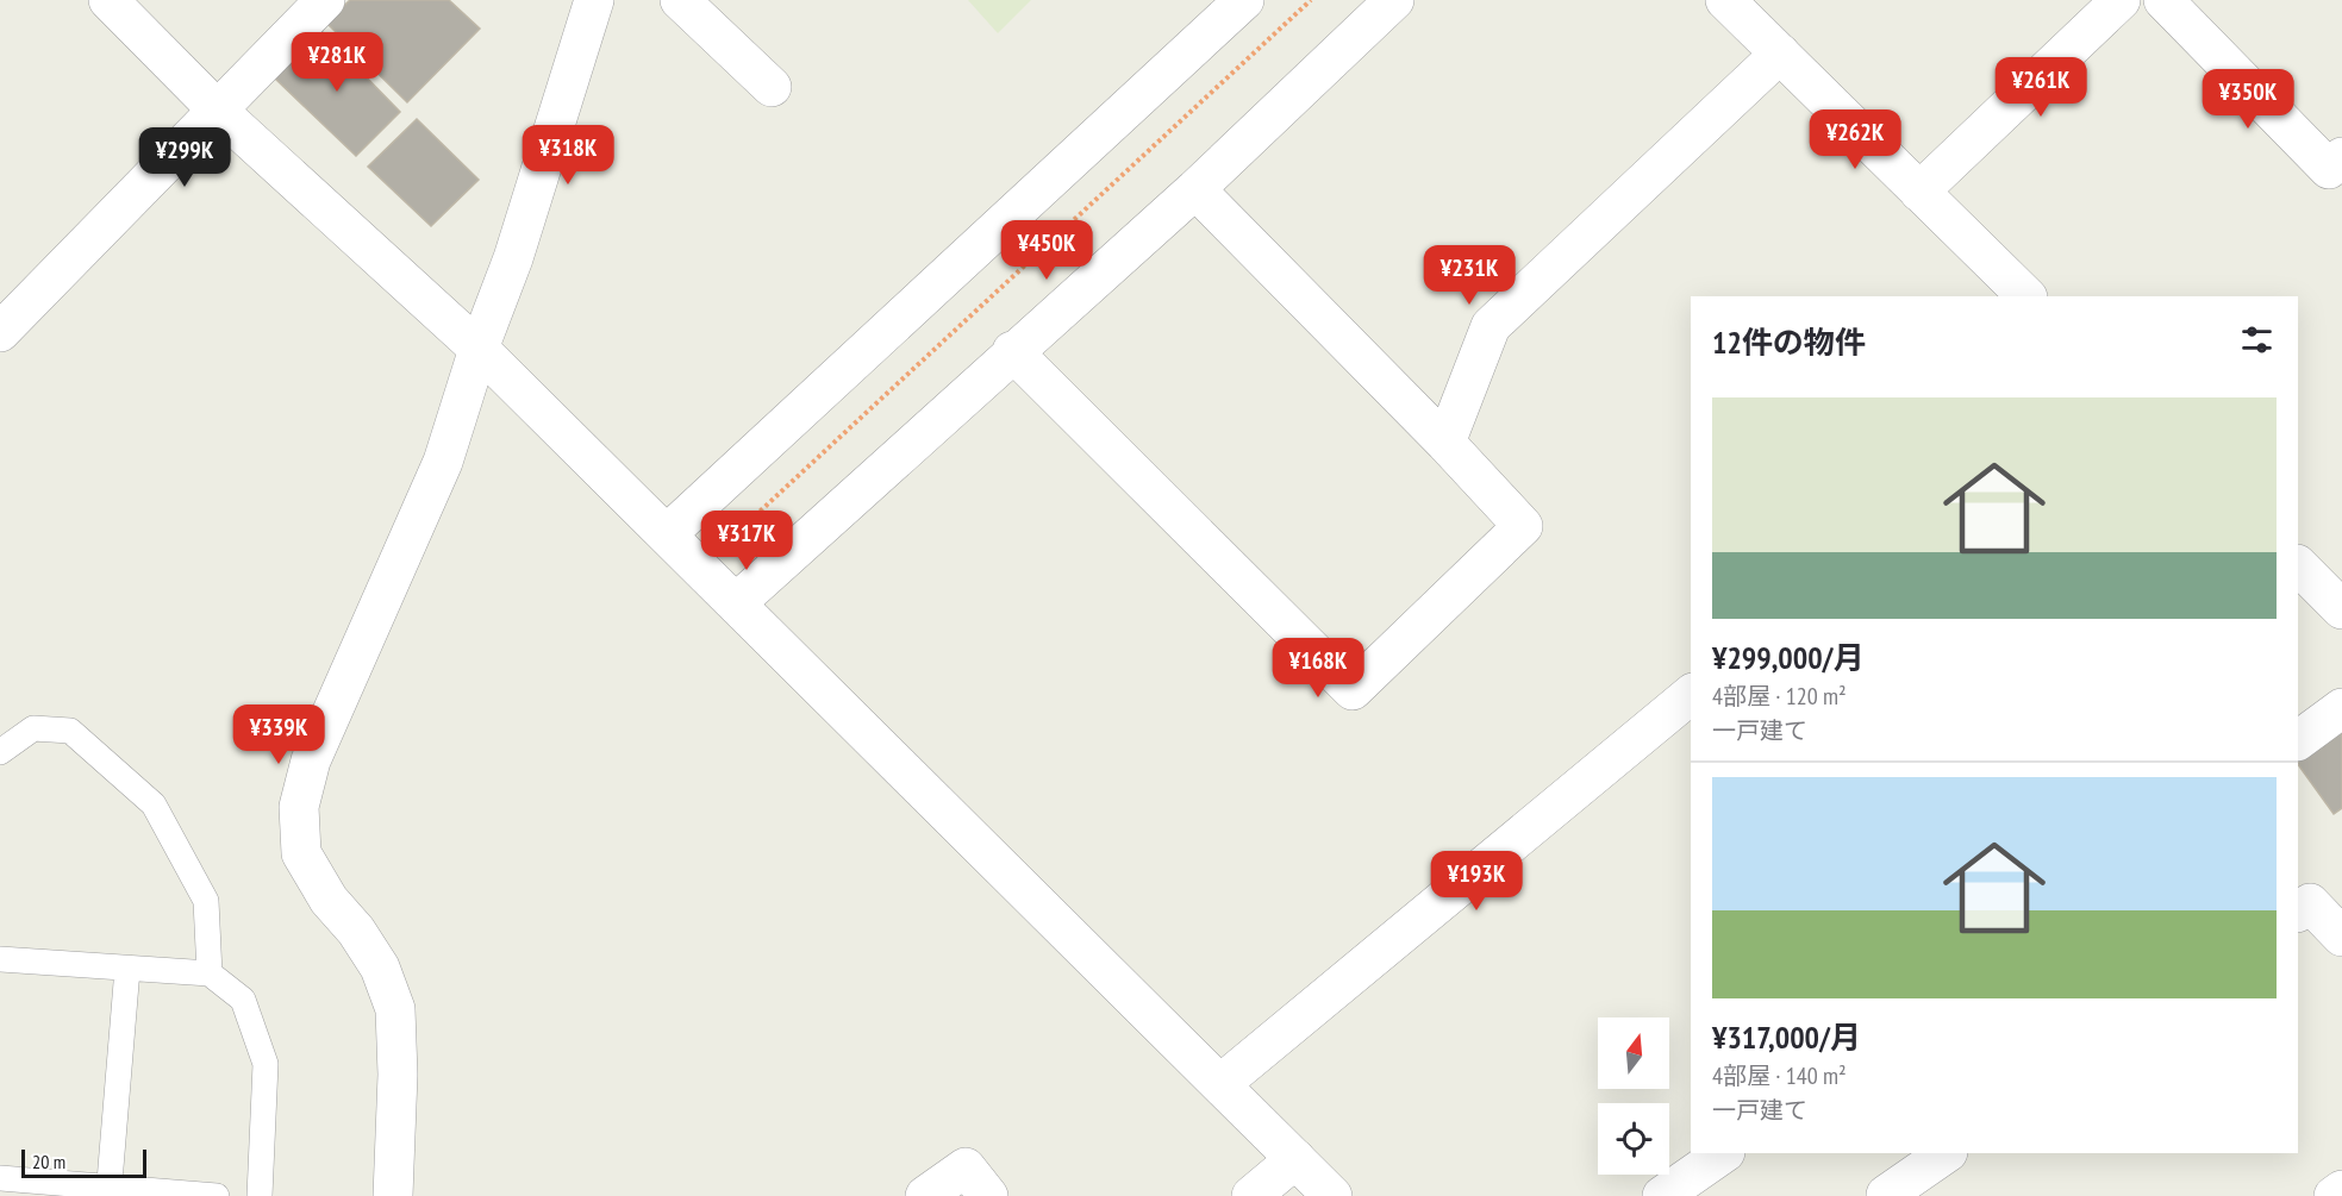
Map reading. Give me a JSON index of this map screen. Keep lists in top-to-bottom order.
{
  "scale_bar": "20 m",
  "north": "top",
  "page": {
    "price": [
      "¥281K",
      "¥261K",
      "¥350K",
      "¥262K",
      "¥318K",
      "¥299K",
      "¥450K",
      "¥231K",
      "¥317K",
      "¥168K",
      "¥339K",
      "¥193K"
    ],
    "heading": "12件の物件",
    "list": [
      {
        "name": "¥299,000/月",
        "note": "4部屋 · 120 m² · 一戸建て"
      },
      {
        "name": "¥317,000/月",
        "note": "4部屋 · 140 m² · 一戸建て"
      }
    ],
    "scale": "20 m"
  }
}
